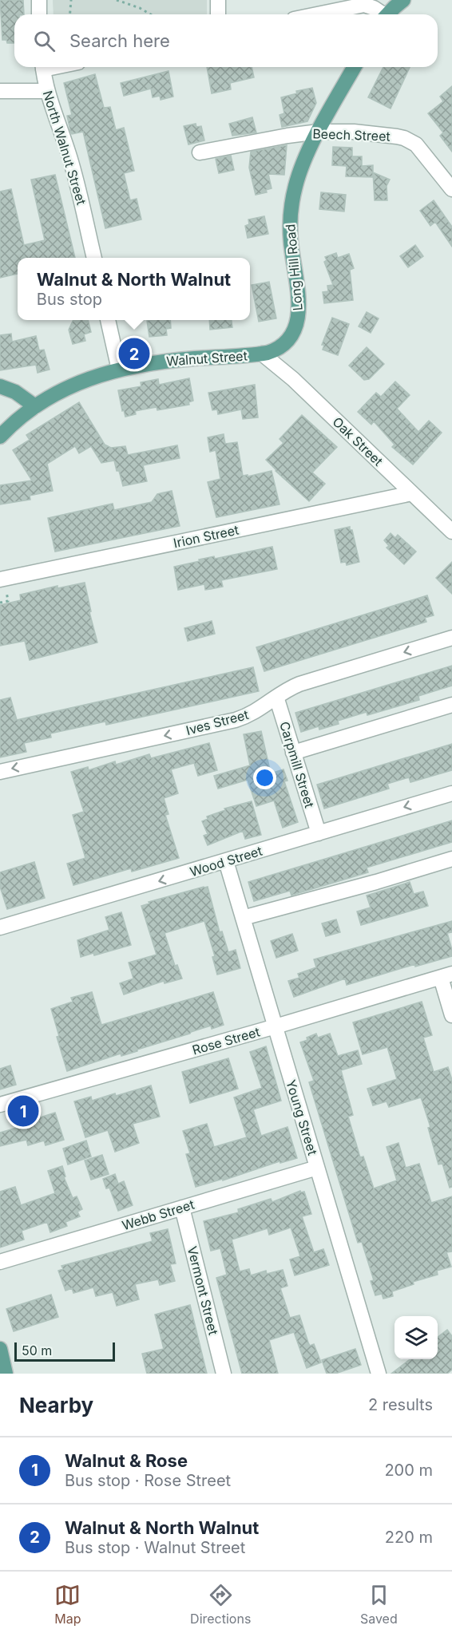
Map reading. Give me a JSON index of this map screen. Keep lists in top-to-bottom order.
{
  "streets": {
    "main road": ["Long Hill Road", "Walnut Street"],
    "street": [
      "Beech Street",
      "North Walnut Street",
      "Oak Street",
      "Irion Street",
      "Ives Street",
      "Carpmill Street",
      "Wood Street",
      "Rose Street",
      "Young Street",
      "Webb Street",
      "Vermont Street"
    ]
  },
  "crossings": [
    ["Beech Street", "Long Hill Road"],
    ["Long Hill Road", "Walnut Street"],
    ["Long Hill Road", "Oak Street"],
    ["Walnut Street", "Oak Street"],
    ["Oak Street", "Irion Street"],
    ["Ives Street", "Carpmill Street"],
    ["Carpmill Street", "Wood Street"],
    ["Wood Street", "Young Street"],
    ["Rose Street", "Young Street"],
    ["Young Street", "Webb Street"],
    ["Webb Street", "Vermont Street"]
  ],
  "scale_bar": "50 m",
  "page": {
    "search": "Search here",
    "popup": ["Walnut & North Walnut", "Bus stop"],
    "pins": ["2", "1"],
    "scale": "50 m",
    "heading": ["Nearby", "2 results"],
    "list": [
      {
        "mark": "1",
        "name": "Walnut & Rose",
        "note": "Bus stop · Rose Street",
        "value": "200 m"
      },
      {
        "mark": "2",
        "name": "Walnut & North Walnut",
        "note": "Bus stop · Walnut Street",
        "value": "220 m"
      }
    ],
    "nav": ["Map", "Directions", "Saved"]
  }
}
